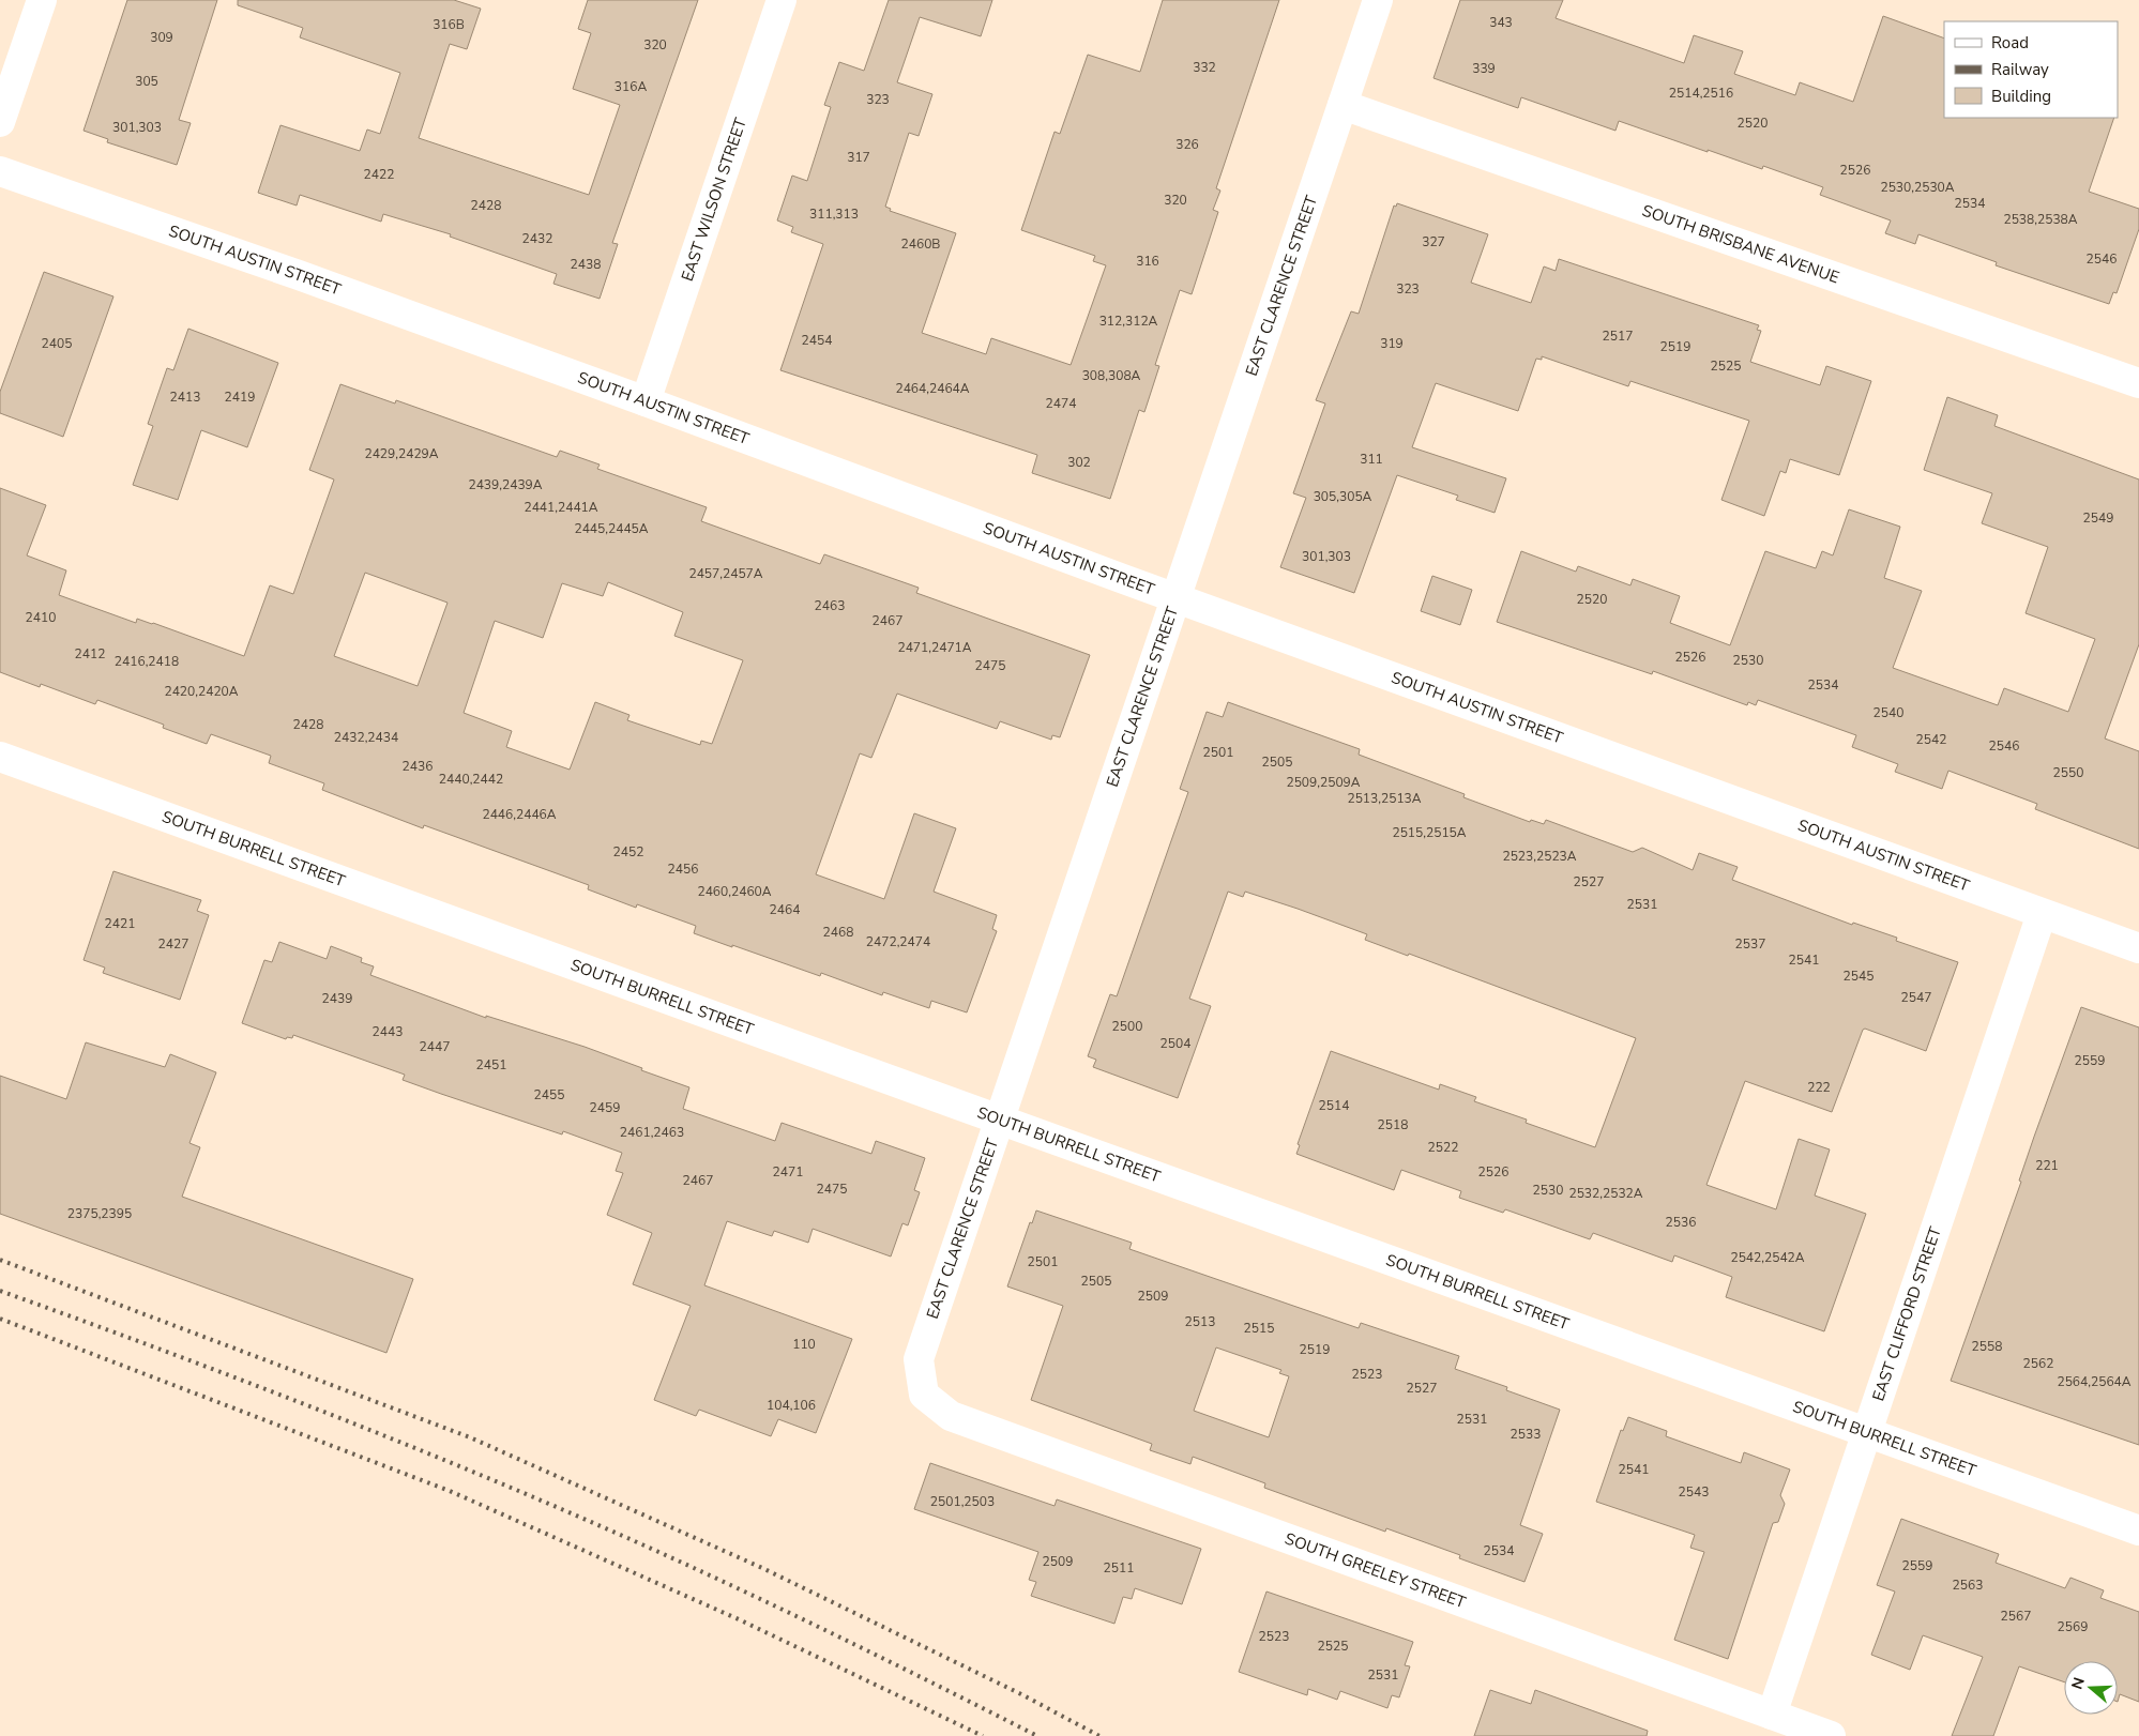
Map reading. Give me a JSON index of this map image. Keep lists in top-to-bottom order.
{
  "streets": {
    "street": [
      "EAST WILSON STREET",
      "SOUTH BRISBANE AVENUE",
      "SOUTH AUSTIN STREET",
      "EAST CLARENCE STREET",
      "SOUTH BURRELL STREET",
      "EAST CLIFFORD STREET",
      "SOUTH GREELEY STREET"
    ]
  },
  "crossings": [
    ["EAST WILSON STREET", "SOUTH AUSTIN STREET"],
    ["SOUTH BRISBANE AVENUE", "EAST CLARENCE STREET"],
    ["SOUTH AUSTIN STREET", "EAST CLARENCE STREET"],
    ["SOUTH AUSTIN STREET", "EAST CLIFFORD STREET"],
    ["EAST CLARENCE STREET", "SOUTH BURRELL STREET"],
    ["EAST CLARENCE STREET", "SOUTH GREELEY STREET"],
    ["SOUTH BURRELL STREET", "EAST CLIFFORD STREET"],
    ["EAST CLIFFORD STREET", "SOUTH GREELEY STREET"]
  ],
  "house_numbers": [
    "343",
    "316B",
    "309",
    "320",
    "332",
    "339",
    "305",
    "316A",
    "2514,2516",
    "323",
    "2520",
    "301,303",
    "326",
    "317",
    "2526",
    "2422",
    "2530,2530A",
    "320",
    "2534",
    "2428",
    "311,313",
    "2538,2538A",
    "2432",
    "327",
    "2460B",
    "2546",
    "316",
    "2438",
    "323",
    "312,312A",
    "2517",
    "2454",
    "2405",
    "319",
    "2519",
    "2525",
    "308,308A",
    "2464,2464A",
    "2413",
    "2419",
    "2474",
    "2429,2429A",
    "311",
    "302",
    "2439,2439A",
    "305,305A",
    "2441,2441A",
    "2549",
    "2445,2445A",
    "301,303",
    "2457,2457A",
    "2520",
    "2463",
    "2410",
    "2467",
    "2471,2471A",
    "2412",
    "2526",
    "2530",
    "2416,2418",
    "2475",
    "2534",
    "2420,2420A",
    "2540",
    "2428",
    "2432,2434",
    "2542",
    "2546",
    "2501",
    "2505",
    "2436",
    "2550",
    "2440,2442",
    "2509,2509A",
    "2513,2513A",
    "2446,2446A",
    "2515,2515A",
    "2452",
    "2523,2523A",
    "2456",
    "2527",
    "2460,2460A",
    "2531",
    "2464",
    "2421",
    "2468",
    "2472,2474",
    "2427",
    "2537",
    "2541",
    "2545",
    "2547",
    "2439",
    "2500",
    "2443",
    "2504",
    "2447",
    "2559",
    "2451",
    "222",
    "2455",
    "2514",
    "2459",
    "2518",
    "2461,2463",
    "2522",
    "221",
    "2471",
    "2526",
    "2467",
    "2475",
    "2530",
    "2532,2532A",
    "2375,2395",
    "2536",
    "2542,2542A",
    "2501",
    "2505",
    "2509",
    "2513",
    "2515",
    "110",
    "2558",
    "2519",
    "2562",
    "2523",
    "2564,2564A",
    "2527",
    "104,106",
    "2531",
    "2533",
    "2541",
    "2543",
    "2501,2503",
    "2534",
    "2509",
    "2559",
    "2511",
    "2563",
    "2567",
    "2569",
    "2523",
    "2525",
    "2531"
  ],
  "legend": ["Road", "Railway", "Building"],
  "north": "left"
}
